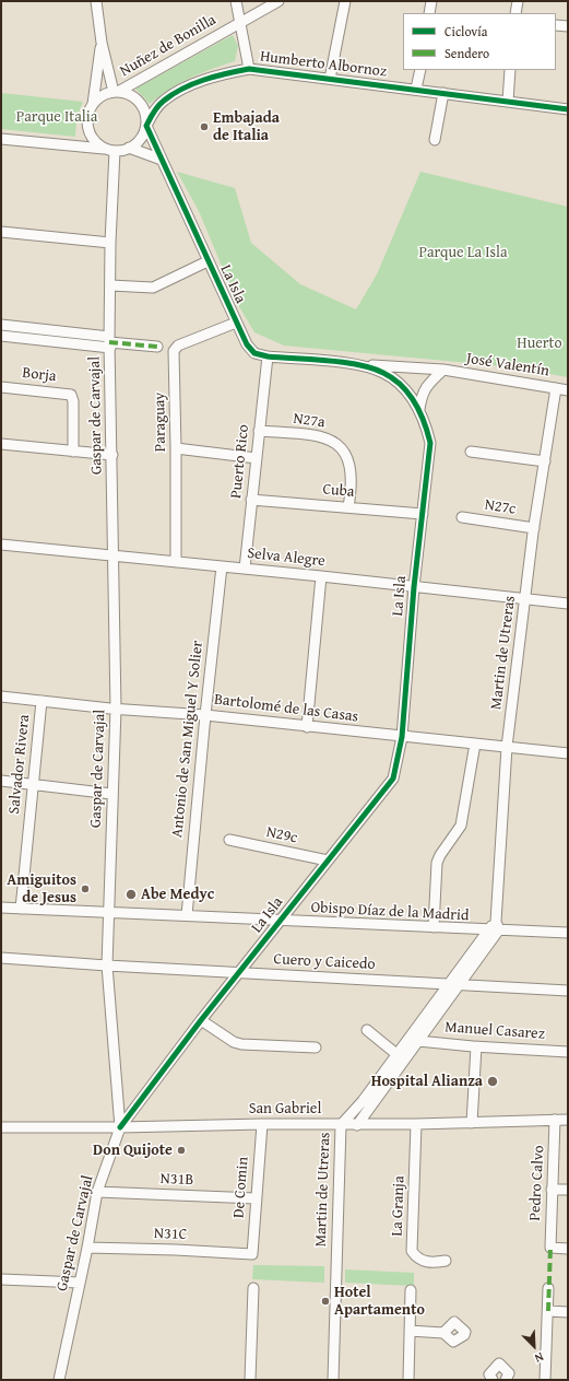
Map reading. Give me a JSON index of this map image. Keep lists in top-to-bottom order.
{
  "streets": {
    "street": [
      "Nuñez de Bonilla",
      "Humberto Albornoz",
      "La Isla",
      "José Valentín",
      "Borja",
      "Gaspar de Carvajal",
      "N27a",
      "Paraguay",
      "Puerto Rico",
      "Cuba",
      "N27c",
      "Selva Alegre",
      "Martin de Utreras",
      "Bartolomé de las Casas",
      "Antonio de San Miguel Y Solier",
      "Salvador Rivera",
      "N29c",
      "Obispo Díaz de la Madrid",
      "Cuero y Caicedo",
      "Manuel Casarez",
      "San Gabriel",
      "N31B",
      "Pedro Calvo",
      "De Comin",
      "La Granja",
      "N31C"
    ]
  },
  "crossings": [
    ["Nuñez de Bonilla", "Humberto Albornoz"],
    ["Nuñez de Bonilla", "La Isla"],
    ["Nuñez de Bonilla", "Gaspar de Carvajal"],
    ["Humberto Albornoz", "La Isla"],
    ["Humberto Albornoz", "Gaspar de Carvajal"],
    ["La Isla", "José Valentín"],
    ["La Isla", "Gaspar de Carvajal"],
    ["La Isla", "Paraguay"],
    ["La Isla", "Puerto Rico"],
    ["La Isla", "Cuba"],
    ["La Isla", "Selva Alegre"],
    ["La Isla", "Bartolomé de las Casas"],
    ["La Isla", "N29c"],
    ["La Isla", "Obispo Díaz de la Madrid"],
    ["La Isla", "Cuero y Caicedo"],
    ["La Isla", "San Gabriel"],
    ["José Valentín", "Martin de Utreras"],
    ["Gaspar de Carvajal", "Selva Alegre"],
    ["Gaspar de Carvajal", "Bartolomé de las Casas"],
    ["Gaspar de Carvajal", "Obispo Díaz de la Madrid"],
    ["Gaspar de Carvajal", "Cuero y Caicedo"],
    ["Gaspar de Carvajal", "San Gabriel"],
    ["Gaspar de Carvajal", "N31B"],
    ["Gaspar de Carvajal", "N31C"],
    ["N27a", "Puerto Rico"],
    ["N27a", "Cuba"],
    ["Paraguay", "Selva Alegre"],
    ["Puerto Rico", "Cuba"],
    ["Puerto Rico", "Selva Alegre"],
    ["N27c", "Martin de Utreras"],
    ["Selva Alegre", "Martin de Utreras"],
    ["Selva Alegre", "Antonio de San Miguel Y Solier"],
    ["Martin de Utreras", "Bartolomé de las Casas"],
    ["Martin de Utreras", "Obispo Díaz de la Madrid"],
    ["Martin de Utreras", "Cuero y Caicedo"],
    ["Martin de Utreras", "San Gabriel"],
    ["Bartolomé de las Casas", "Antonio de San Miguel Y Solier"],
    ["Bartolomé de las Casas", "Salvador Rivera"],
    ["Antonio de San Miguel Y Solier", "Obispo Díaz de la Madrid"],
    ["Salvador Rivera", "Obispo Díaz de la Madrid"],
    ["San Gabriel", "Pedro Calvo"],
    ["San Gabriel", "De Comin"],
    ["San Gabriel", "La Granja"],
    ["N31B", "De Comin"],
    ["De Comin", "N31C"]
  ],
  "parks": ["Parque Italia", "Parque La Isla", "Huerto"],
  "places": [
    "Embajada de Italia",
    "Amiguitos de Jesus",
    "Abe Medyc",
    "Hospital Alianza",
    "Don Quijote",
    "Hotel Apartamento"
  ],
  "legend": ["Ciclovía", "Sendero"],
  "north": "bottom right"
}
